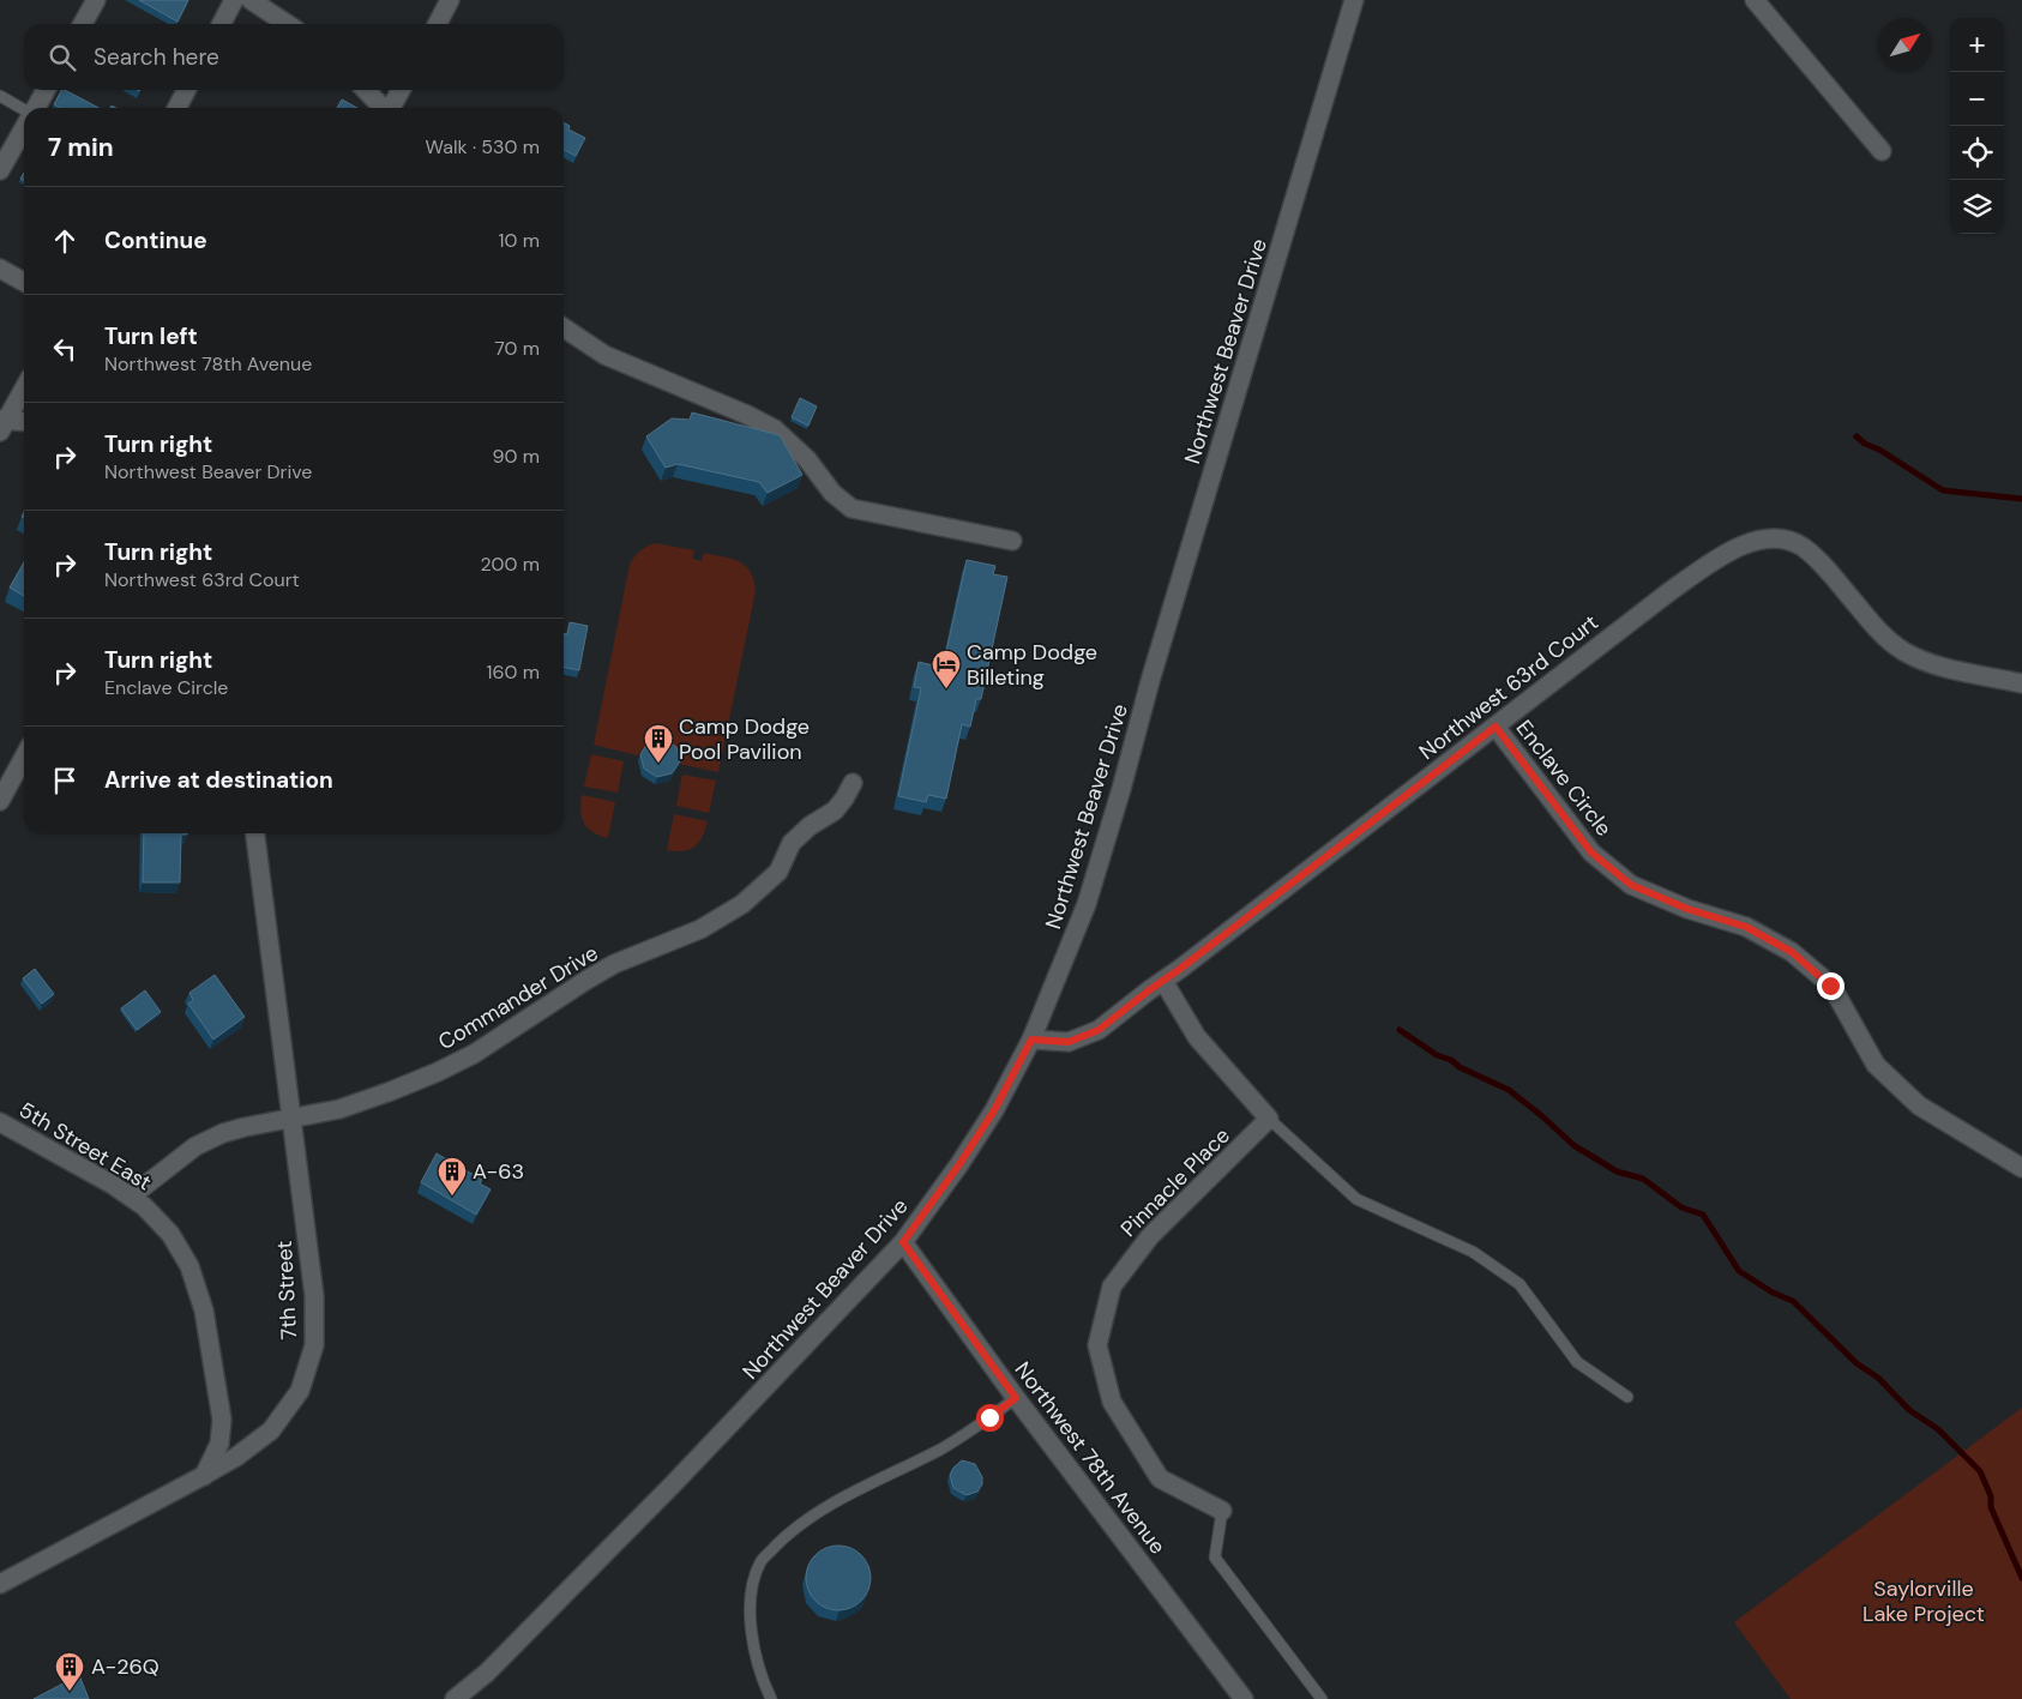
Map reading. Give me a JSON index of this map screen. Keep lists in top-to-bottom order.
{
  "streets": {
    "street": [
      "Northwest Beaver Drive",
      "Northwest 63rd Court",
      "Enclave Circle",
      "Commander Drive",
      "5th Street East",
      "Pinnacle Place",
      "7th Street",
      "Northwest 78th Avenue"
    ]
  },
  "crossings": [
    ["Northwest Beaver Drive", "Northwest 63rd Court"],
    ["Northwest Beaver Drive", "Northwest 78th Avenue"],
    ["Northwest 63rd Court", "Enclave Circle"],
    ["Commander Drive", "5th Street East"],
    ["Commander Drive", "7th Street"],
    ["5th Street East", "7th Street"]
  ],
  "parks": ["Saylorville Lake Project"],
  "places": {
    "hotel": ["Camp Dodge Billeting"],
    "building": ["Camp Dodge Pool Pavilion", "A-63", "A-26Q"]
  },
  "north": "top right",
  "page": {
    "map_buttons": ["+", "−"],
    "search": "Search here",
    "heading": ["7 min", "Walk · 530 m"],
    "list": [
      ["Continue", "10 m"],
      ["Turn left", "Northwest 78th Avenue", "70 m"],
      ["Turn right", "Northwest Beaver Drive", "90 m"],
      ["Turn right", "Northwest 63rd Court", "200 m"],
      ["Turn right", "Enclave Circle", "160 m"],
      "Arrive at destination"
    ]
  }
}
